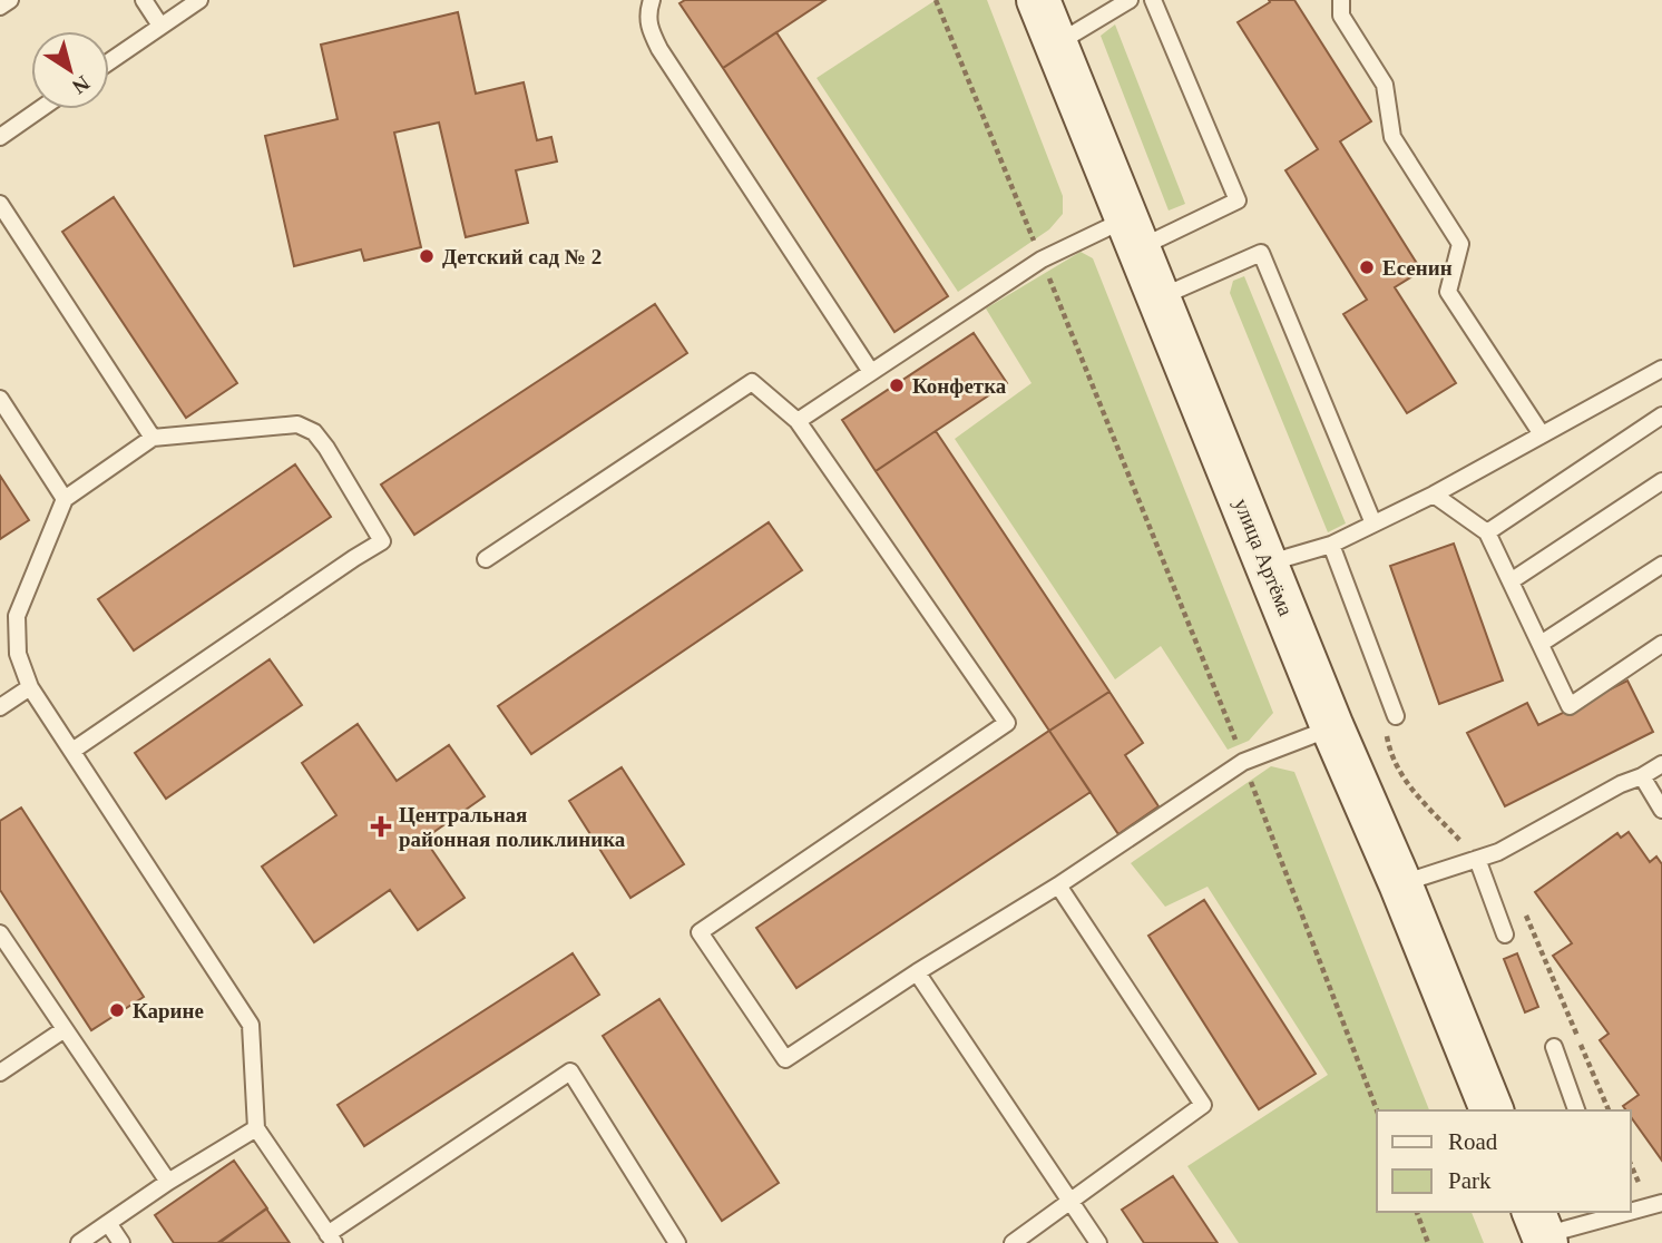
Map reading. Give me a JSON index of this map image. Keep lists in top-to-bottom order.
{
  "streets": {
    "main road": ["улица Артёма"]
  },
  "places": {
    "other": [
      "Детский сад № 2",
      "Есенин",
      "Конфетка",
      "Карине"
    ],
    "health": ["Центральная районная поликлиника"]
  },
  "legend": ["Road", "Park"],
  "north": "bottom right"
}
